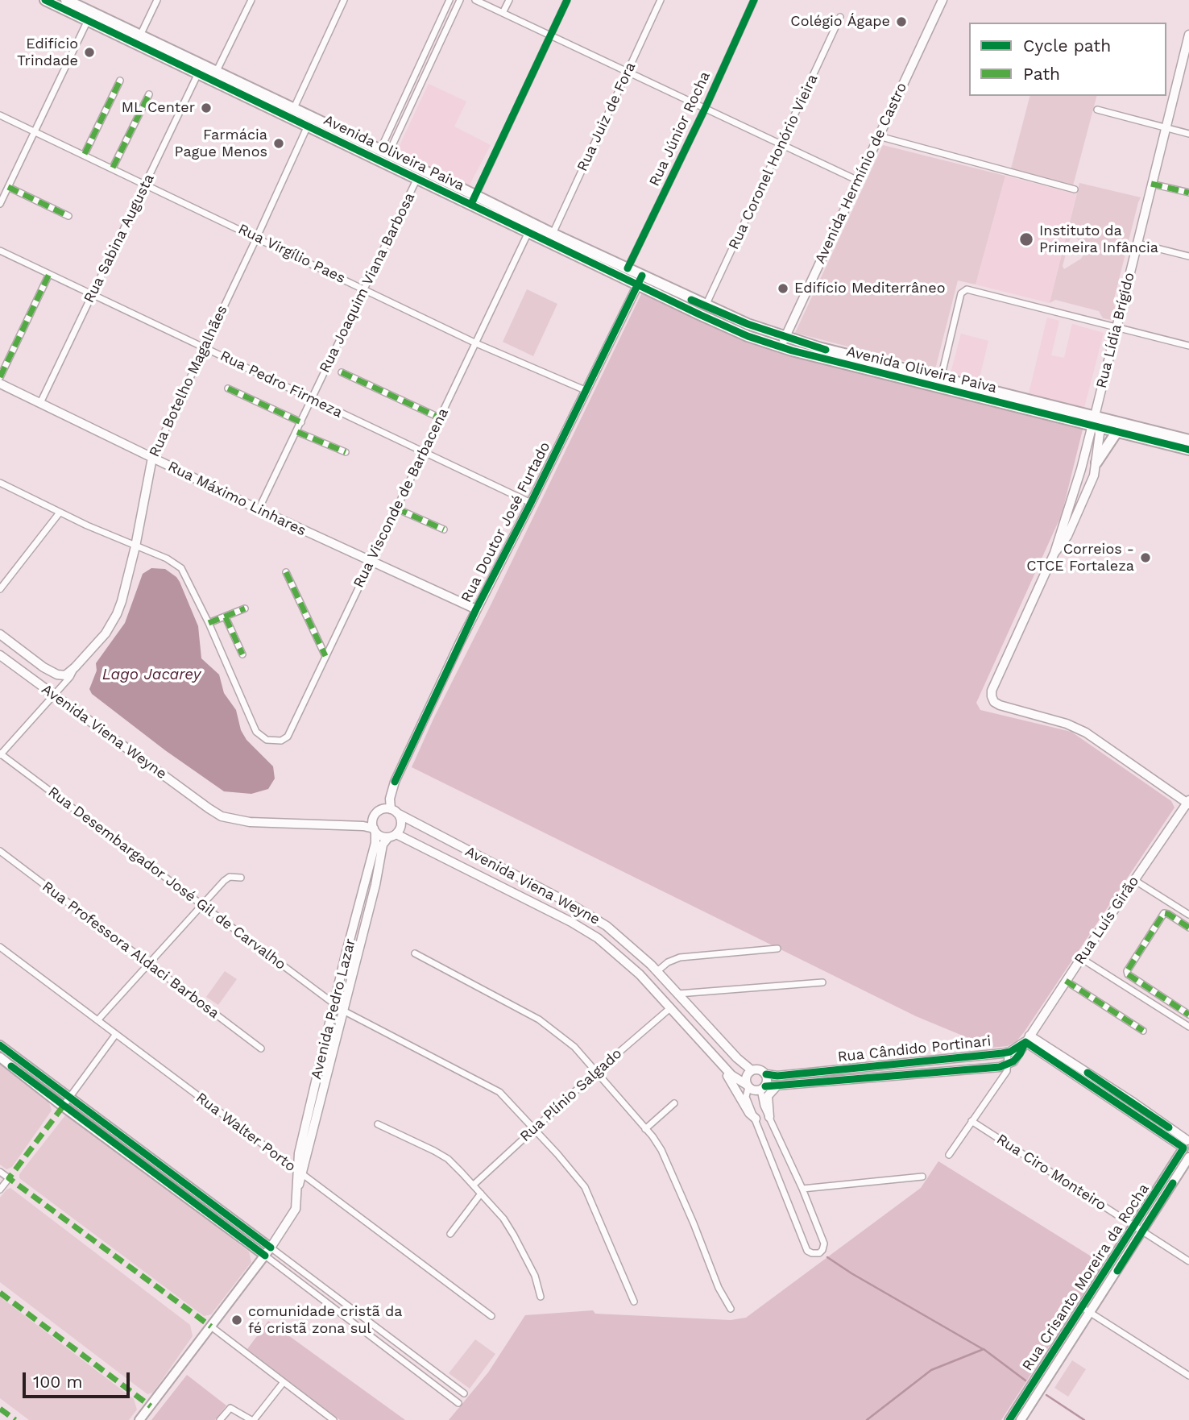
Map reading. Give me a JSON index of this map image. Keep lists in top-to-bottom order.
{
  "streets": {
    "main road": ["Avenida Oliveira Paiva", "Avenida Pedro Lazar", "Rua Crisanto Moreira da Rocha"],
    "street": [
      "Rua Juiz de Fora",
      "Rua Júnior Rocha",
      "Rua Coronel Honório Vieira",
      "Avenida Hermínio de Castro",
      "Rua Sabina Augusta",
      "Rua Virgílio Paes",
      "Rua Joaquim Viana Barbosa",
      "Rua Lídia Brígido",
      "Rua Botelho Magalhães",
      "Rua Pedro Firmeza",
      "Rua Visconde de Barbacena",
      "Rua Máximo Linhares",
      "Rua Doutor José Furtado",
      "Avenida Viena Weyne",
      "Rua Desembargador José Gil de Carvalho",
      "Rua Luís Girão",
      "Rua Professora Aldaci Barbosa",
      "Rua Cândido Portinari",
      "Rua Plínio Salgado",
      "Rua Walter Porto",
      "Rua Ciro Monteiro"
    ]
  },
  "crossings": [
    ["Rua Juiz de Fora", "Avenida Oliveira Paiva"],
    ["Rua Júnior Rocha", "Avenida Oliveira Paiva"],
    ["Avenida Oliveira Paiva", "Rua Coronel Honório Vieira"],
    ["Avenida Oliveira Paiva", "Avenida Hermínio de Castro"],
    ["Avenida Oliveira Paiva", "Rua Sabina Augusta"],
    ["Avenida Oliveira Paiva", "Rua Joaquim Viana Barbosa"],
    ["Avenida Oliveira Paiva", "Rua Lídia Brígido"],
    ["Avenida Oliveira Paiva", "Rua Botelho Magalhães"],
    ["Avenida Oliveira Paiva", "Rua Visconde de Barbacena"],
    ["Avenida Oliveira Paiva", "Rua Doutor José Furtado"],
    ["Rua Sabina Augusta", "Rua Virgílio Paes"],
    ["Rua Sabina Augusta", "Rua Pedro Firmeza"],
    ["Rua Sabina Augusta", "Rua Máximo Linhares"],
    ["Rua Virgílio Paes", "Rua Joaquim Viana Barbosa"],
    ["Rua Virgílio Paes", "Rua Botelho Magalhães"],
    ["Rua Virgílio Paes", "Rua Visconde de Barbacena"],
    ["Rua Virgílio Paes", "Rua Doutor José Furtado"],
    ["Rua Joaquim Viana Barbosa", "Rua Pedro Firmeza"],
    ["Rua Joaquim Viana Barbosa", "Rua Máximo Linhares"],
    ["Rua Lídia Brígido", "Rua Luís Girão"],
    ["Rua Botelho Magalhães", "Rua Pedro Firmeza"],
    ["Rua Botelho Magalhães", "Rua Máximo Linhares"],
    ["Rua Botelho Magalhães", "Avenida Viena Weyne"],
    ["Rua Botelho Magalhães", "Rua Desembargador José Gil de Carvalho"],
    ["Rua Pedro Firmeza", "Rua Visconde de Barbacena"],
    ["Rua Pedro Firmeza", "Rua Doutor José Furtado"],
    ["Rua Visconde de Barbacena", "Rua Máximo Linhares"],
    ["Rua Máximo Linhares", "Rua Doutor José Furtado"],
    ["Rua Doutor José Furtado", "Avenida Viena Weyne"],
    ["Rua Doutor José Furtado", "Avenida Pedro Lazar"],
    ["Avenida Viena Weyne", "Avenida Pedro Lazar"],
    ["Avenida Viena Weyne", "Rua Cândido Portinari"],
    ["Avenida Viena Weyne", "Rua Plínio Salgado"],
    ["Rua Desembargador José Gil de Carvalho", "Avenida Pedro Lazar"],
    ["Rua Desembargador José Gil de Carvalho", "Rua Plínio Salgado"],
    ["Rua Luís Girão", "Rua Cândido Portinari"],
    ["Avenida Pedro Lazar", "Rua Walter Porto"],
    ["Rua Ciro Monteiro", "Rua Crisanto Moreira da Rocha"]
  ],
  "water": ["Lago Jacarey"],
  "places": [
    "Colégio Ágape",
    "Edifício Trindade",
    "ML Center",
    "Farmácia Pague Menos",
    "Instituto da Primeira Infância",
    "Edifício Mediterrâneo",
    "Correios - CTCE Fortaleza",
    "comunidade cristã da fé cristã zona sul"
  ],
  "legend": ["Cycle path", "Path"],
  "scale_bar": "100 m"
}
